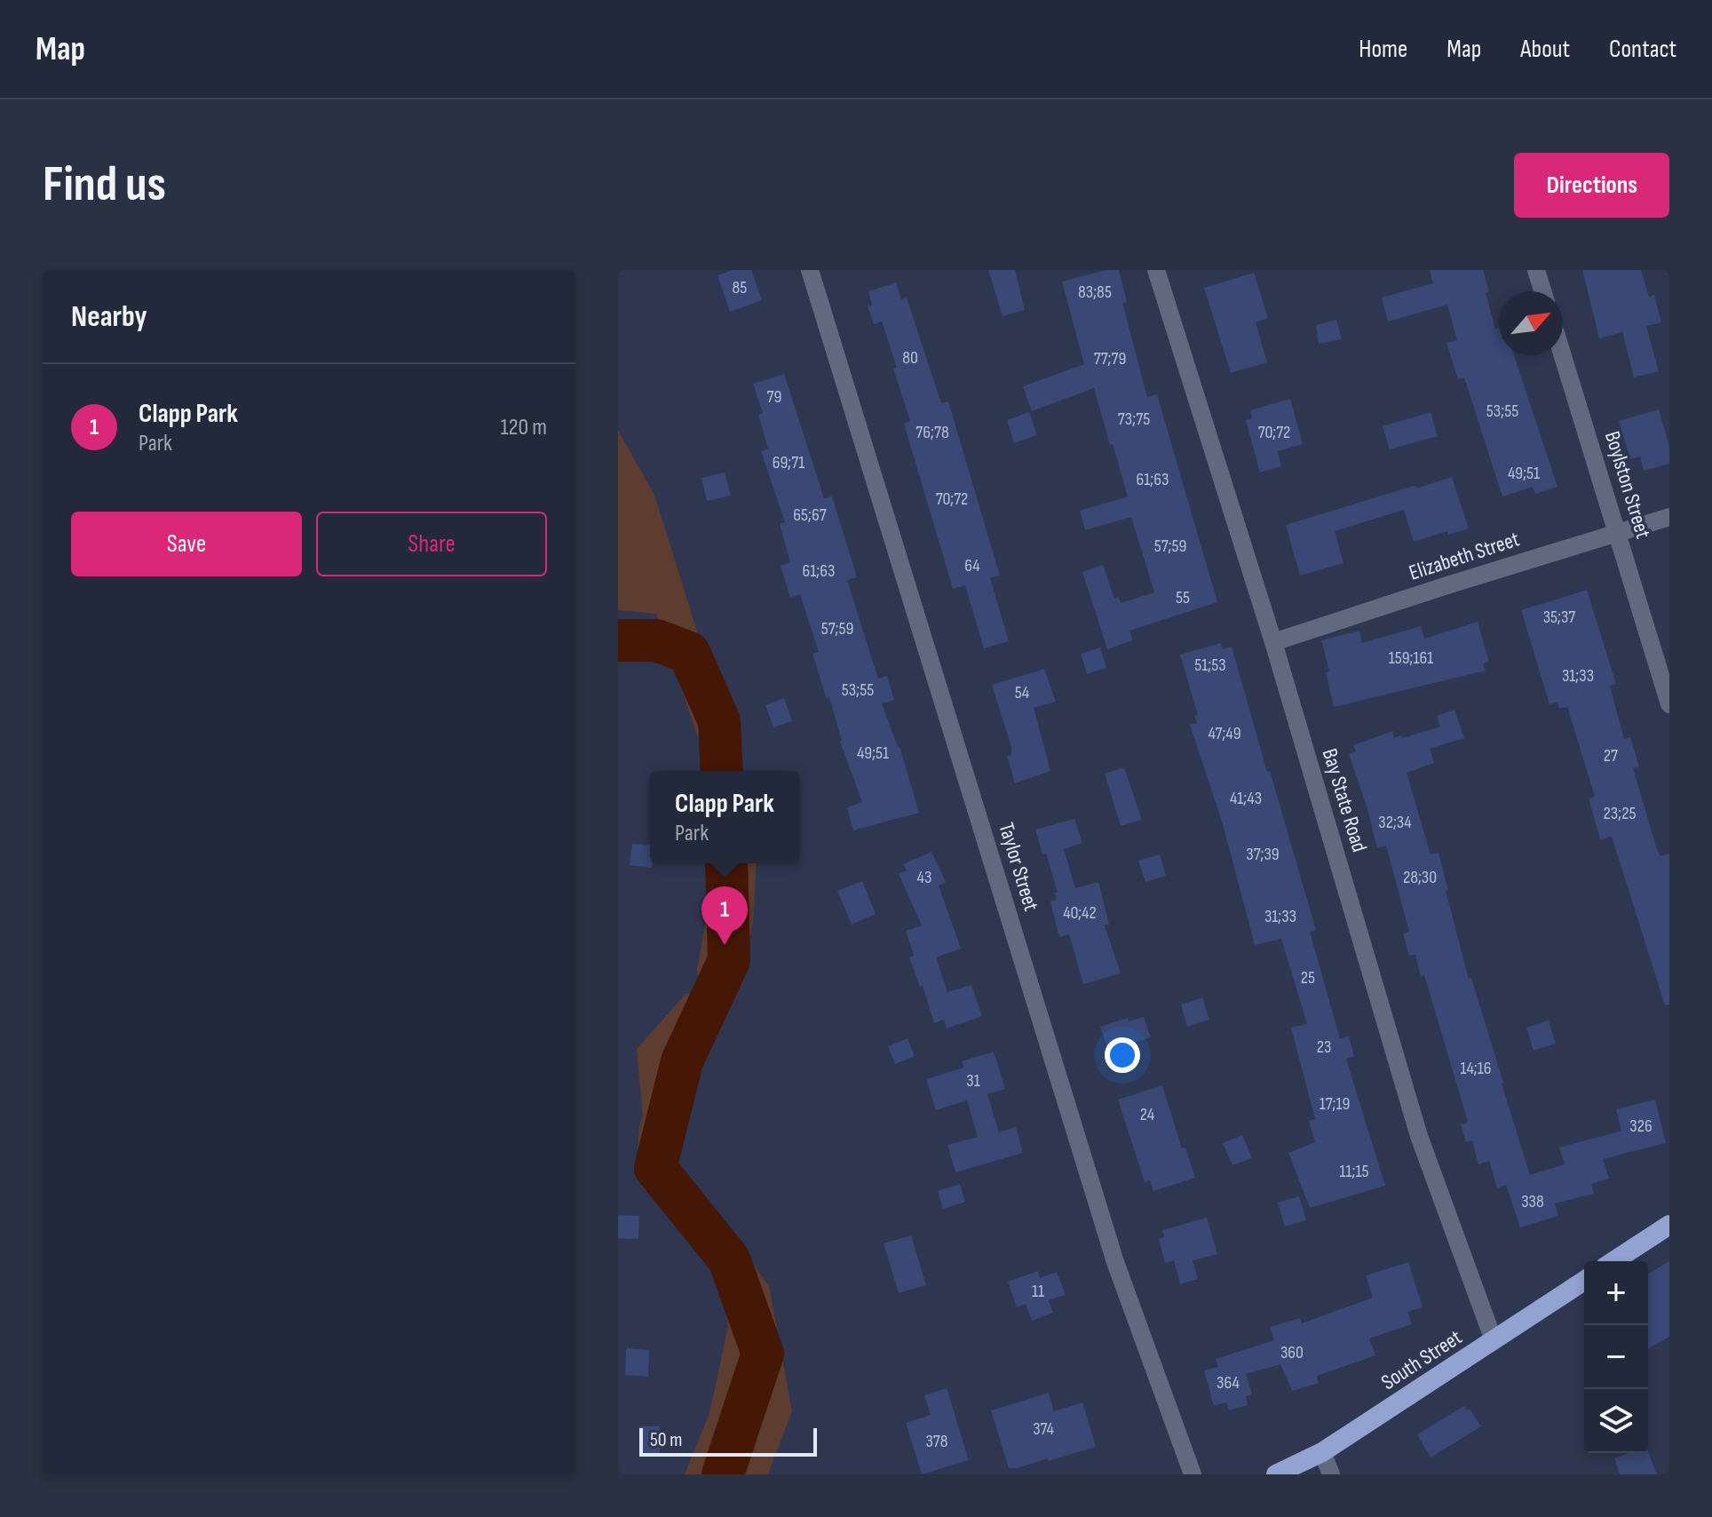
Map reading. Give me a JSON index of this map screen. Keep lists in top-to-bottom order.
{
  "streets": {
    "highway": ["South Street"],
    "street": [
      "Boylston Street",
      "Elizabeth Street",
      "Bay State Road",
      "Taylor Street"
    ]
  },
  "crossings": [
    ["Boylston Street", "Elizabeth Street"],
    ["Elizabeth Street", "Bay State Road"],
    ["Bay State Road", "South Street"]
  ],
  "house_numbers": [
    "85",
    "83;85",
    "80",
    "77;79",
    "79",
    "53;55",
    "73;75",
    "76;78",
    "70;72",
    "69;71",
    "49;51",
    "61;63",
    "70;72",
    "65;67",
    "57;59",
    "64",
    "61;63",
    "55",
    "35;37",
    "57;59",
    "159;161",
    "51;53",
    "31;33",
    "53;55",
    "54",
    "47;49",
    "49;51",
    "27",
    "41;43",
    "23;25",
    "32;34",
    "37;39",
    "43",
    "28;30",
    "40;42",
    "31;33",
    "25",
    "23",
    "14;16",
    "31",
    "17;19",
    "24",
    "326",
    "11;15",
    "338",
    "11",
    "360",
    "364",
    "374",
    "378"
  ],
  "scale_bar": "50 m",
  "north": "top right",
  "page": {
    "header": "Map",
    "nav": [
      "Home",
      "Map",
      "About",
      "Contact"
    ],
    "buttons": [
      "Directions",
      ["Save", "Share"]
    ],
    "title": "Find us",
    "heading": "Nearby",
    "list": [
      {
        "mark": "1",
        "name": "Clapp Park",
        "note": "Park",
        "value": "120 m"
      }
    ],
    "popup": ["Clapp Park", "Park"],
    "pins": "1",
    "map_buttons": ["+", "−"],
    "scale": "50 m"
  }
}
